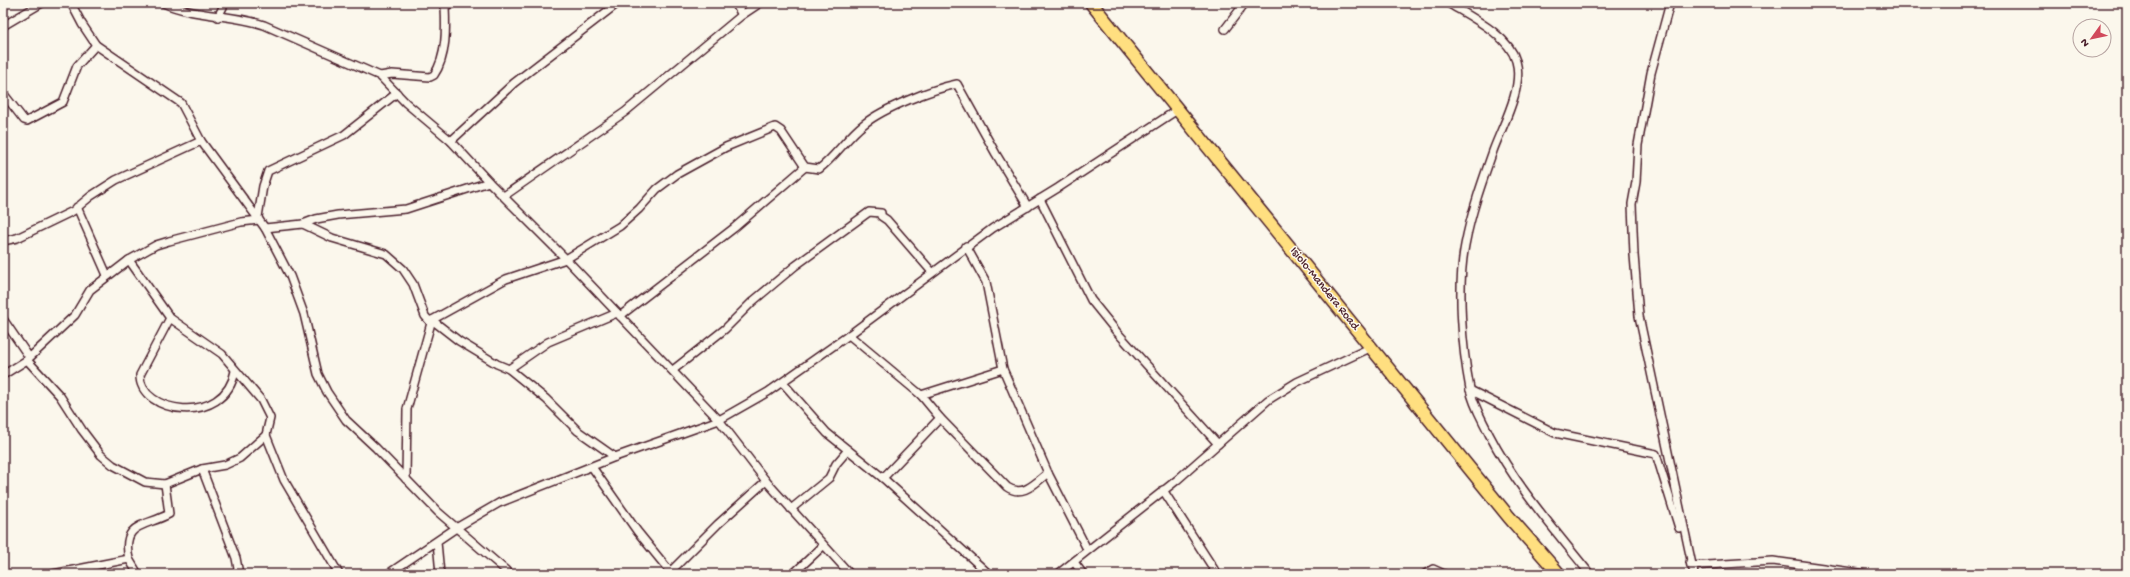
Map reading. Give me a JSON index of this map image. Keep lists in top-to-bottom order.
{
  "streets": {
    "highway": ["Isiolo-Mandera Road"]
  },
  "north": "bottom left"
}
